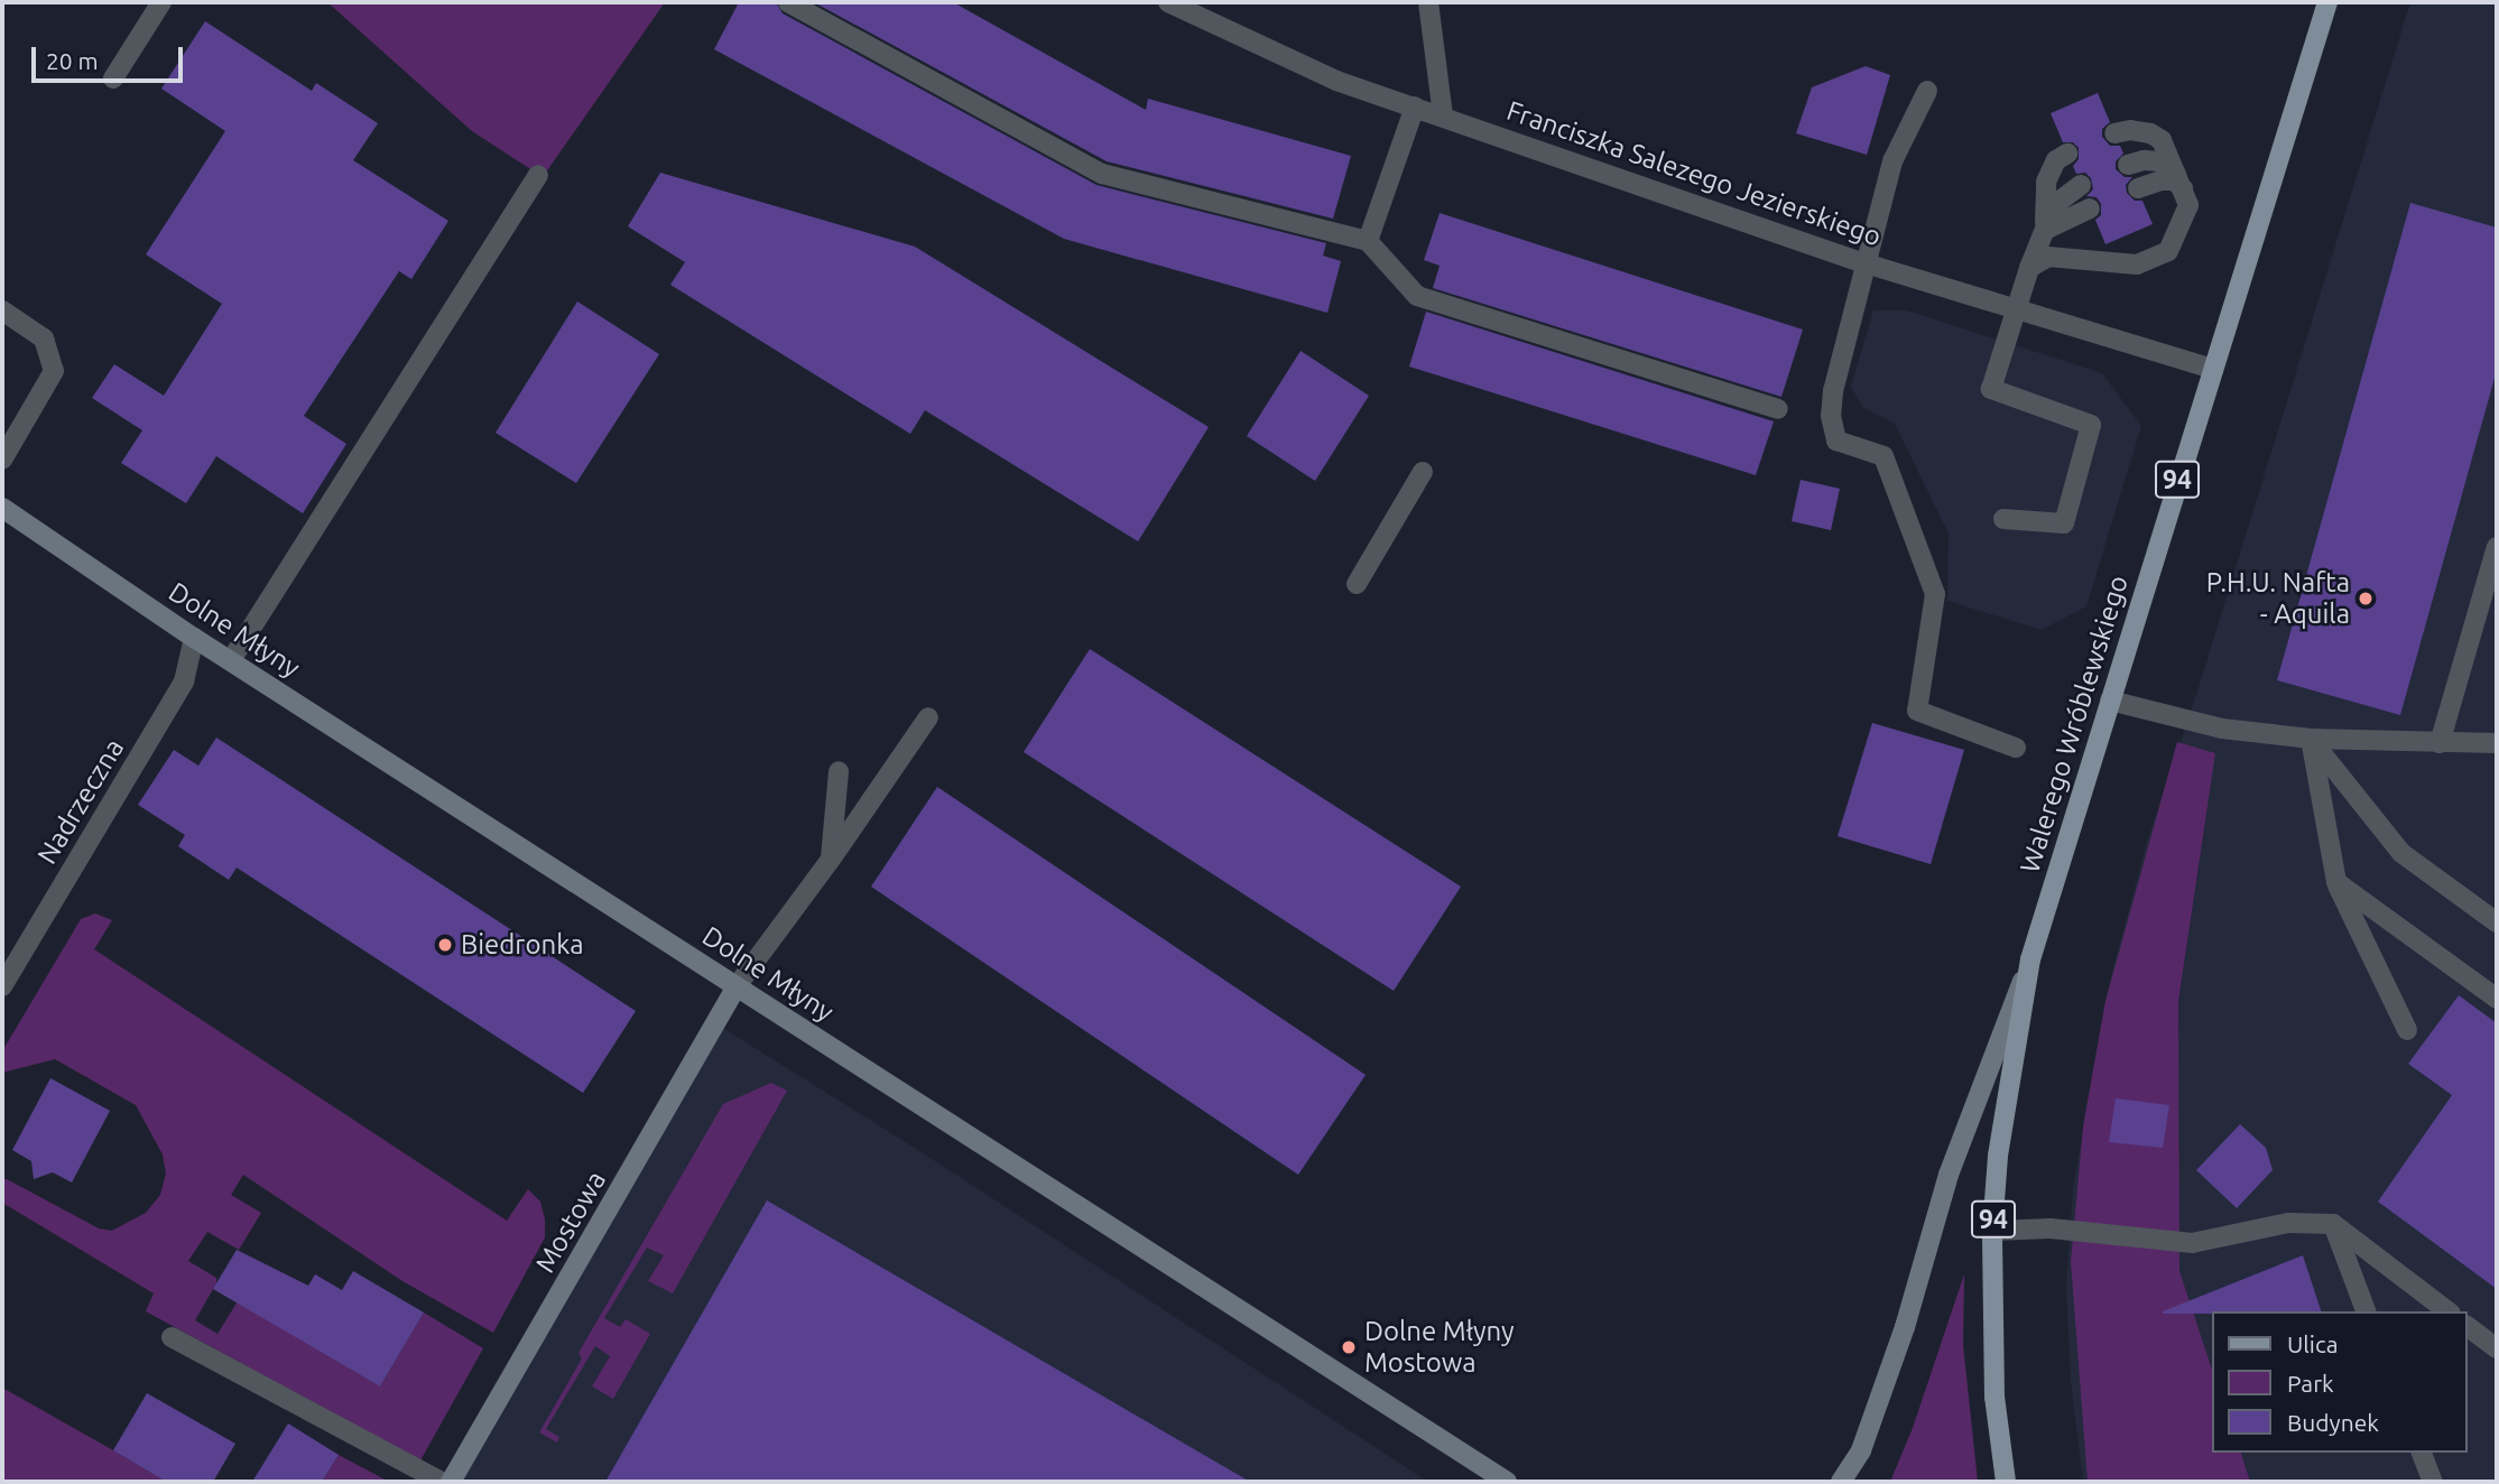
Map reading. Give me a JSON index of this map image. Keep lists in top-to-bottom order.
{
  "streets": {
    "main road": ["94", "Walerego Wróblewskiego"],
    "street": [
      "Franciszka Salezego Jezierskiego",
      "Dolne Młyny",
      "Nadrzeczna",
      "Mostowa"
    ]
  },
  "crossings": [
    ["Franciszka Salezego Jezierskiego", "Walerego Wróblewskiego"],
    ["Dolne Młyny", "Nadrzeczna"],
    ["Dolne Młyny", "Mostowa"]
  ],
  "places": ["P.H.U. Nafta - Aquila", "Biedronka", "Dolne Młyny Mostowa"],
  "legend": ["Ulica", "Park", "Budynek"],
  "scale_bar": "20 m"
}
